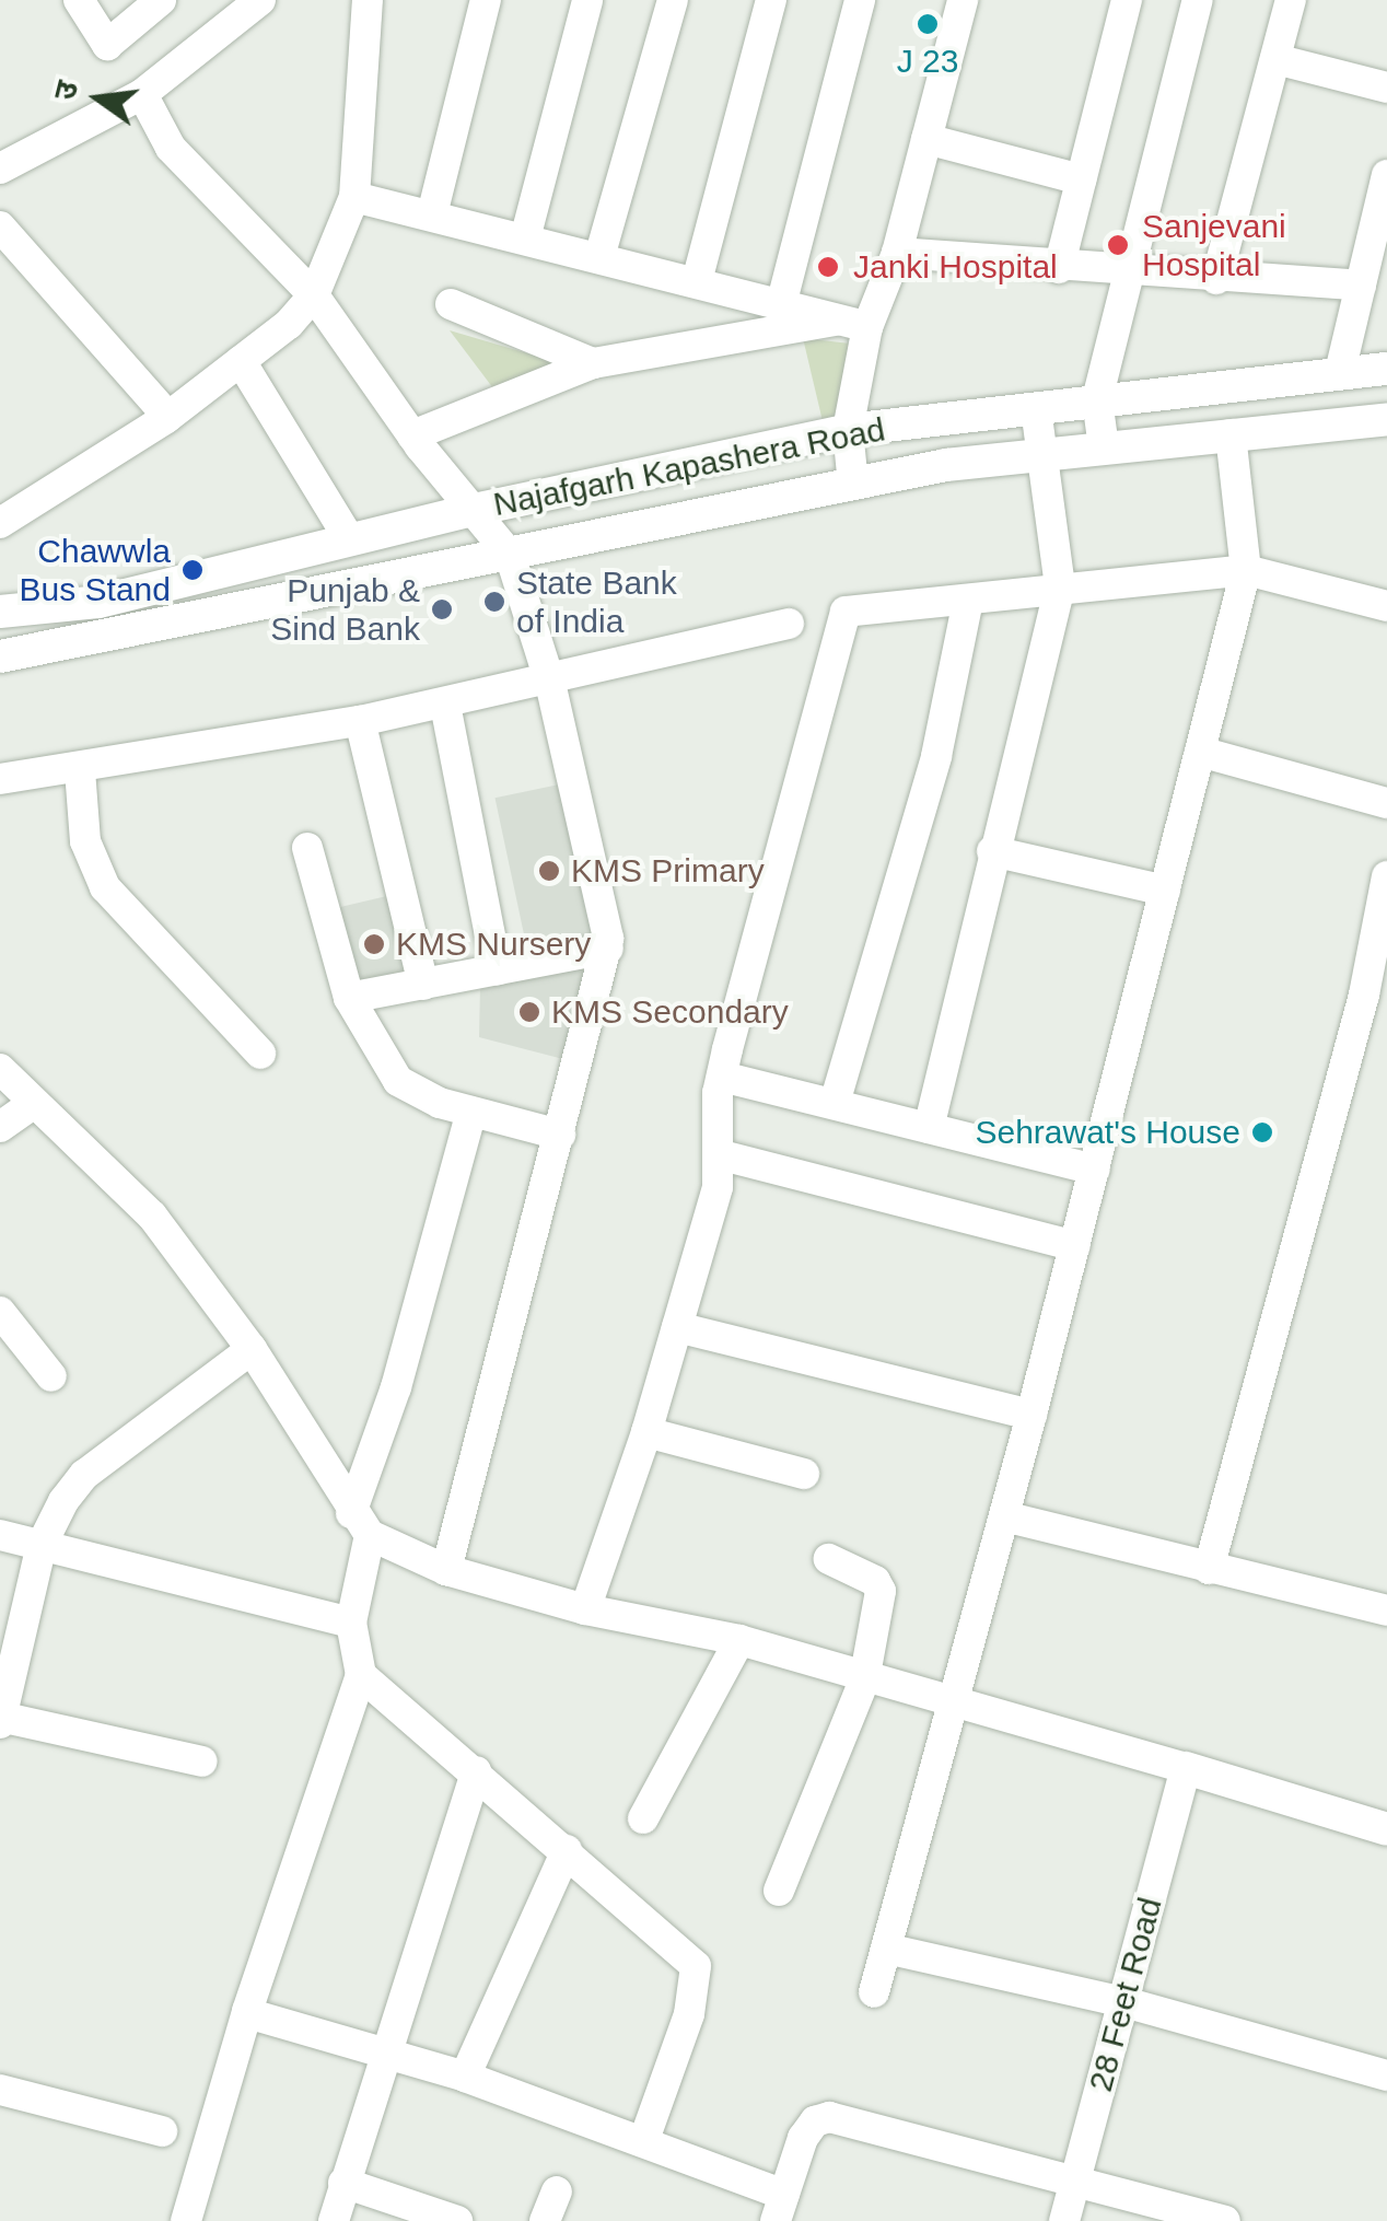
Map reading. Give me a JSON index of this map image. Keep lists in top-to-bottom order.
{
  "streets": {
    "main road": ["Najafgarh Kapashera Road"],
    "street": ["28 Feet Road"]
  },
  "places": [
    "J 23",
    "Sanjevani Hospital",
    "Janki Hospital",
    "Chawwla Bus Stand",
    "State Bank of India",
    "Punjab & Sind Bank",
    "KMS Primary",
    "KMS Nursery",
    "KMS Secondary",
    "Sehrawat's House"
  ],
  "north": "left"
}
